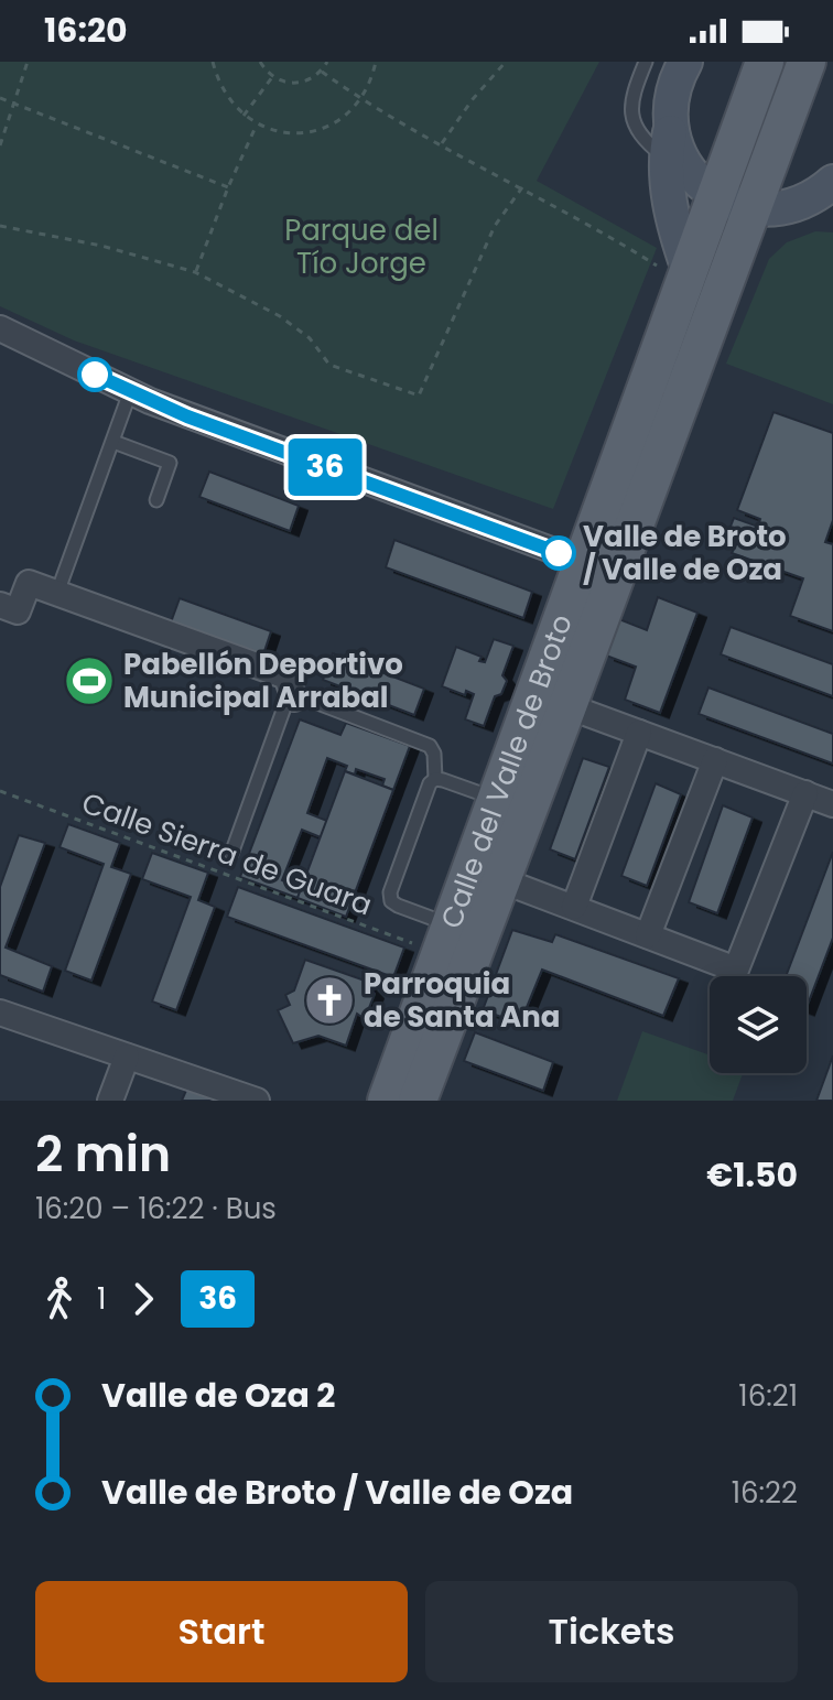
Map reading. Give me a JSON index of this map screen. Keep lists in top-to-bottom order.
{
  "streets": {
    "main road": ["Calle del Valle de Broto"],
    "path": ["Calle Sierra de Guara"]
  },
  "crossings": [
    ["Calle del Valle de Broto", "Calle Sierra de Guara"]
  ],
  "parks": ["Parque del Tío Jorge"],
  "places": {
    "other": ["Valle de Broto / Valle de Oza"],
    "sports": ["Pabellón Deportivo Municipal Arrabal"],
    "church": ["Parroquia de Santa Ana"]
  },
  "lines": ["bus line 36"],
  "page": {
    "status": "16:20",
    "on_map": "36",
    "heading": ["2 min", "16:20 – 16:22 · Bus", "€1.50"],
    "legs": ["1", "36"],
    "list": [
      {
        "name": "Valle de Oza 2",
        "value": "16:21"
      },
      {
        "name": "Valle de Broto / Valle de Oza",
        "value": "16:22"
      }
    ],
    "buttons": ["Start", "Tickets"]
  }
}
